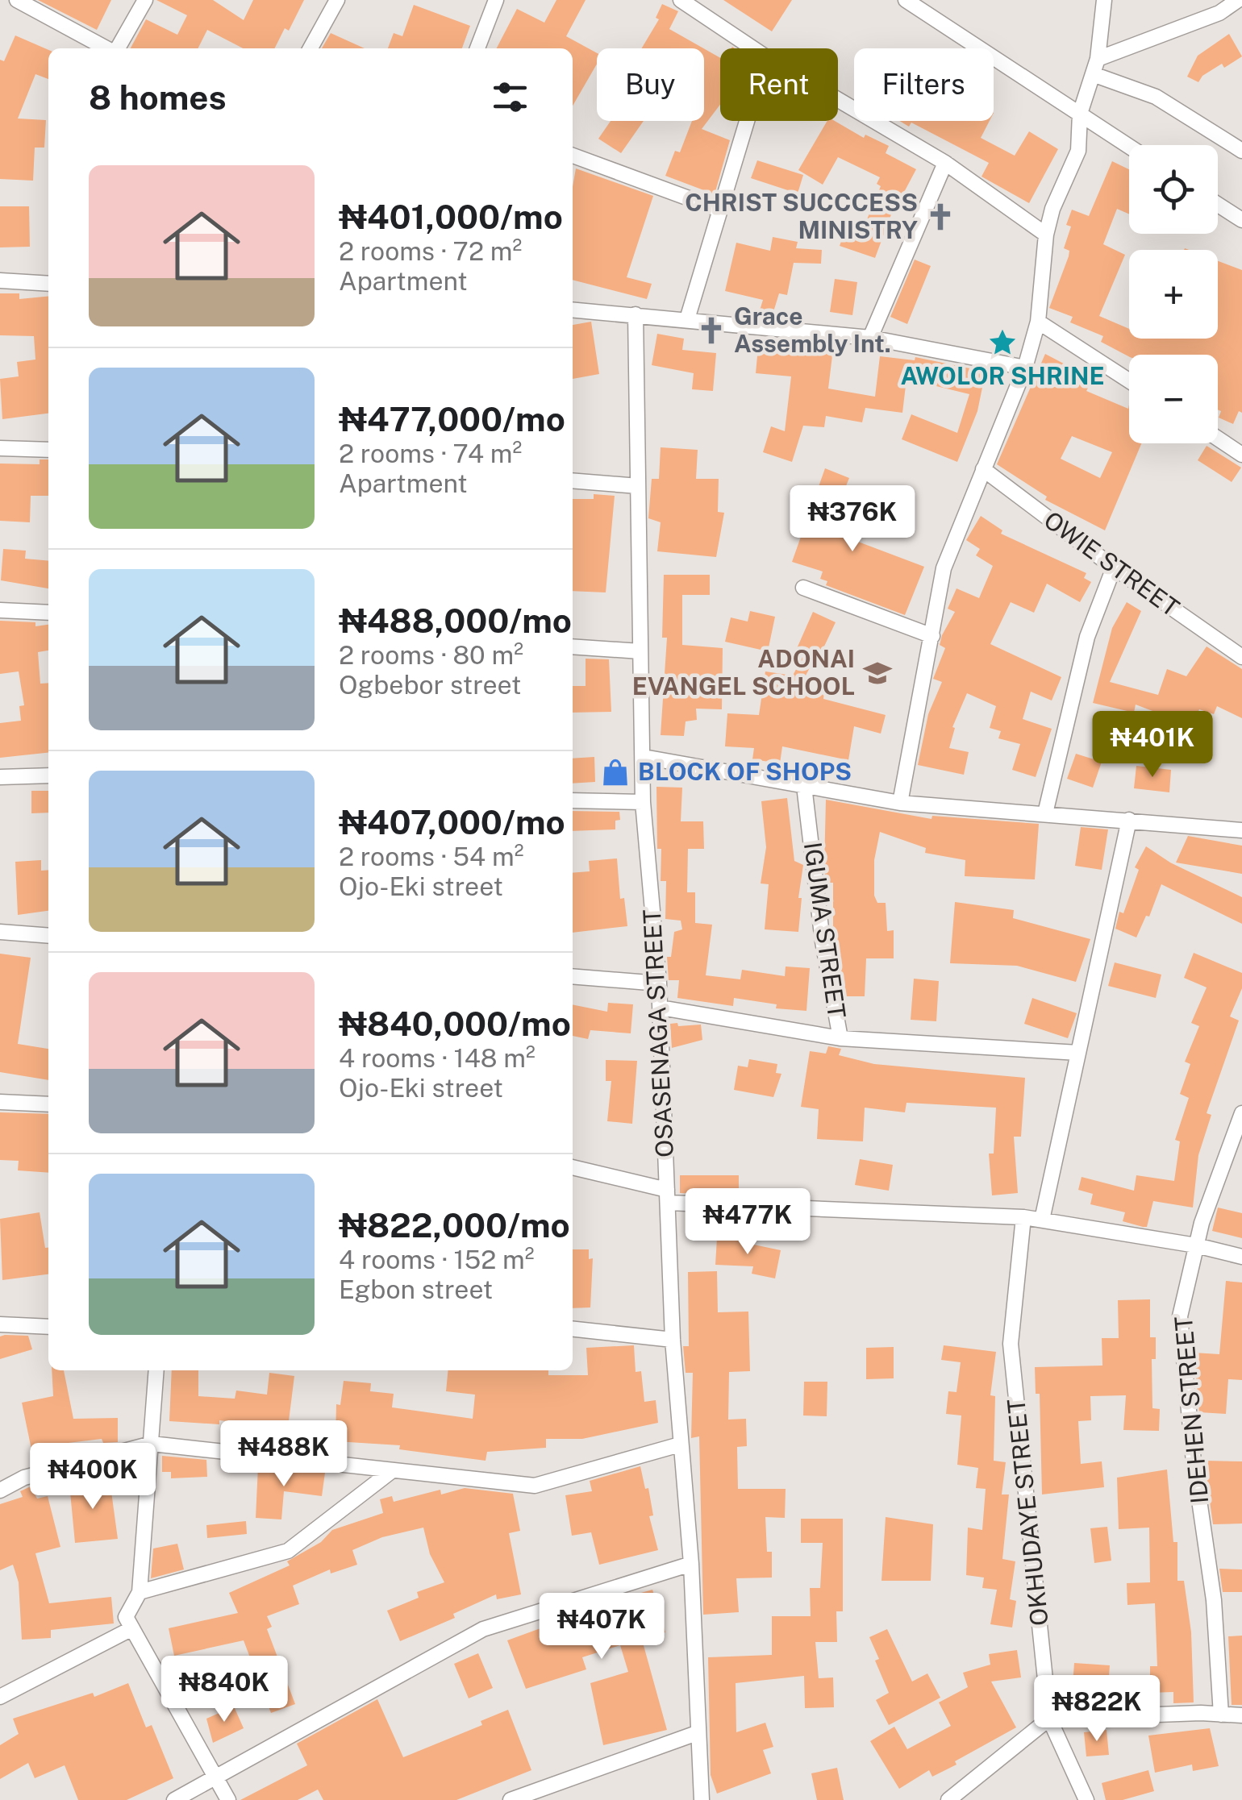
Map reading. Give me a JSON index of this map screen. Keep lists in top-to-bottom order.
{
  "streets": {
    "street": [
      "OWIE STREET",
      "IGUMA STREET",
      "OSASENAGA STREET",
      "IDEHEN STREET",
      "OKHUDAYE STREET"
    ]
  },
  "crossings": [
    ["IGUMA STREET", "OSASENAGA STREET"]
  ],
  "places": {
    "church": ["CHRIST SUCCCESS MINISTRY", "Grace Assembly Int."],
    "place": ["AWOLOR SHRINE"],
    "school or university": ["ADONAI EVANGEL SCHOOL"],
    "shop": ["BLOCK OF SHOPS"]
  },
  "page": {
    "chip": ["Buy", "Rent", "Filters"],
    "heading": "8 homes",
    "map_buttons": ["+", "−"],
    "list": [
      {
        "name": "₦401,000/mo",
        "note": "2 rooms · 72 m² · Apartment"
      },
      {
        "name": "₦477,000/mo",
        "note": "2 rooms · 74 m² · Apartment"
      },
      {
        "name": "₦488,000/mo",
        "note": "2 rooms · 80 m² · Ogbebor street"
      },
      {
        "name": "₦407,000/mo",
        "note": "2 rooms · 54 m² · Ojo-Eki street"
      },
      {
        "name": "₦840,000/mo",
        "note": "4 rooms · 148 m² · Ojo-Eki street"
      },
      {
        "name": "₦822,000/mo",
        "note": "4 rooms · 152 m² · Egbon street"
      }
    ],
    "price": [
      "₦376K",
      "₦401K",
      "₦477K",
      "₦488K",
      "₦400K",
      "₦407K",
      "₦840K",
      "₦822K"
    ]
  }
}
